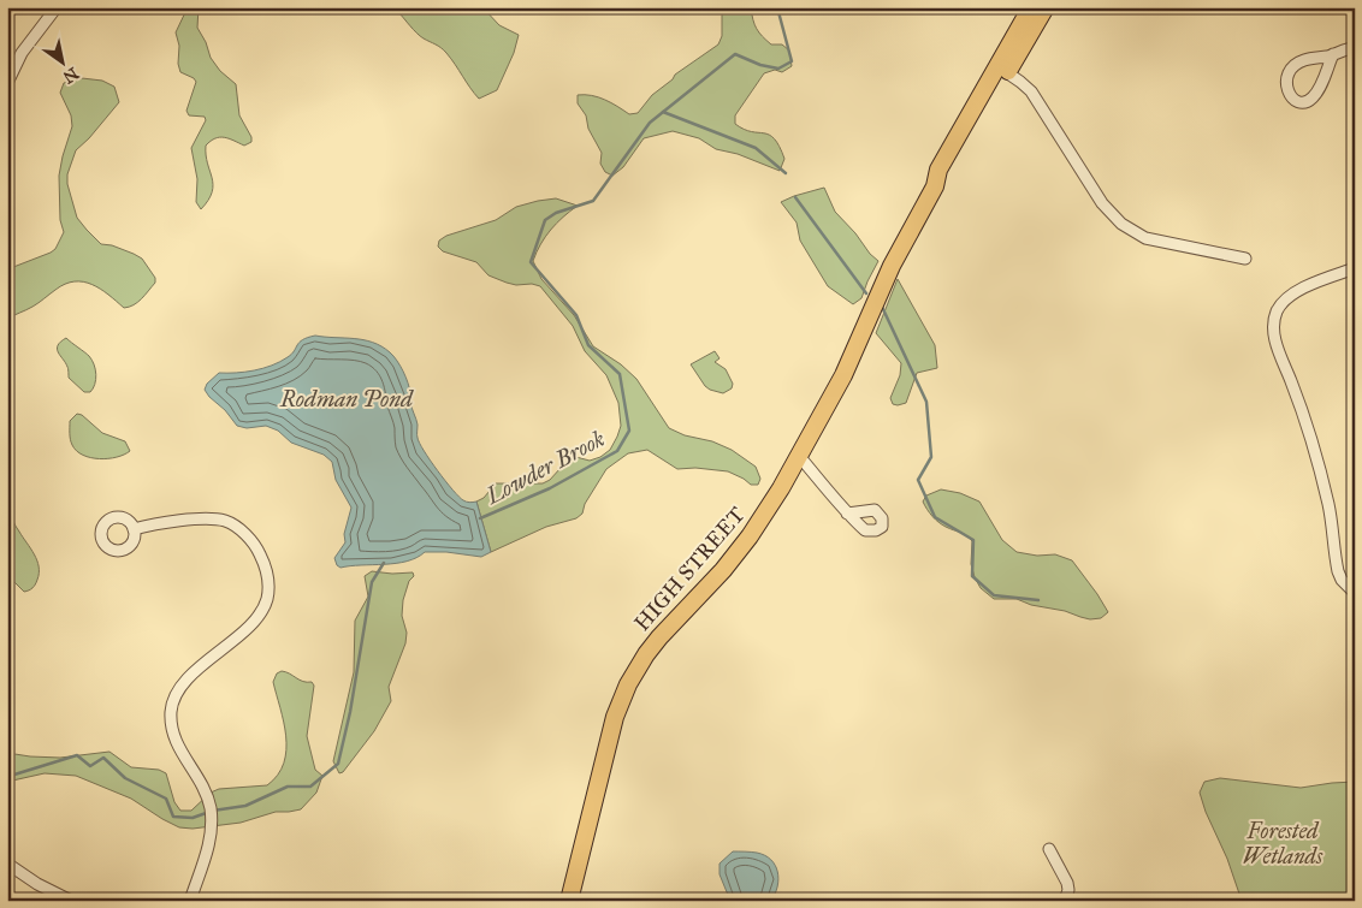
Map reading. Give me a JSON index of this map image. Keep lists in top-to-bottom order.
{
  "streets": {
    "main road": ["HIGH STREET"]
  },
  "water": ["Rodman Pond", "Lowder Brook"],
  "parks": ["Forested Wetlands"],
  "north": "bottom right"
}
